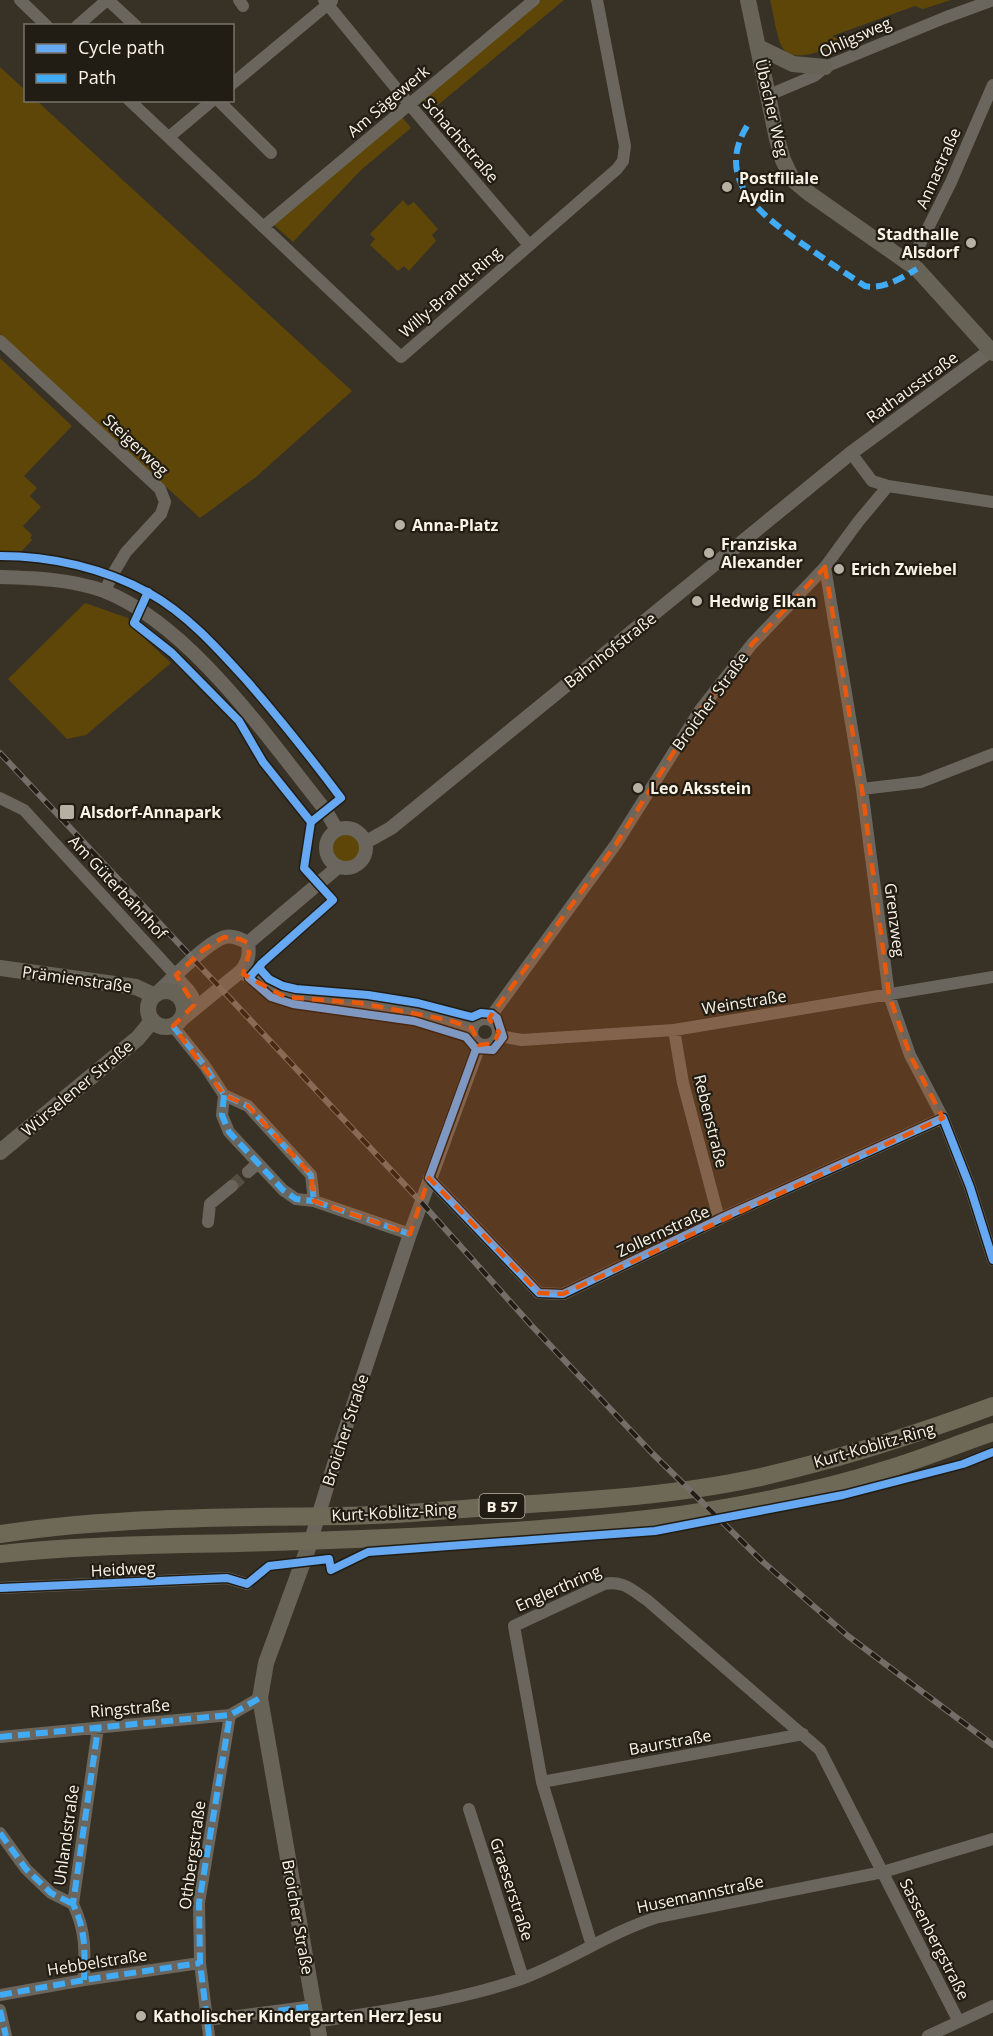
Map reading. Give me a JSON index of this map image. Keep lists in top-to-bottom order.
{
  "streets": {
    "main road": [
      "Übacher Weg",
      "Broicher Straße",
      "Prämienstraße",
      "Würselener Straße",
      "Kurt-Koblitz-Ring",
      "B 57"
    ],
    "street": [
      "Ohligsweg",
      "Am Sägewerk",
      "Schachtstraße",
      "Annastraße",
      "Willy-Brandt-Ring",
      "Rathausstraße",
      "Steigerweg",
      "Bahnhofstraße",
      "Am Güterbahnhof",
      "Grenzweg",
      "Weinstraße",
      "Rebenstraße",
      "Zollernstraße",
      "Heidweg",
      "Englerthring",
      "Ringstraße",
      "Baurstraße",
      "Uhlandstraße",
      "Othbergstraße",
      "Graeserstraße",
      "Husemannstraße",
      "Sassenbergstraße",
      "Hebbelstraße"
    ]
  },
  "crossings": [
    ["Ohligsweg", "Übacher Weg"],
    ["Am Sägewerk", "Schachtstraße"],
    ["Am Sägewerk", "Willy-Brandt-Ring"],
    ["Übacher Weg", "Annastraße"],
    ["Übacher Weg", "Rathausstraße"],
    ["Schachtstraße", "Willy-Brandt-Ring"],
    ["Rathausstraße", "Bahnhofstraße"],
    ["Broicher Straße", "Grenzweg"],
    ["Broicher Straße", "Weinstraße"],
    ["Broicher Straße", "Zollernstraße"],
    ["Broicher Straße", "Kurt-Koblitz-Ring"],
    ["Broicher Straße", "Ringstraße"],
    ["Broicher Straße", "Husemannstraße"],
    ["Am Güterbahnhof", "Prämienstraße"],
    ["Am Güterbahnhof", "Würselener Straße"],
    ["Grenzweg", "Weinstraße"],
    ["Grenzweg", "Zollernstraße"],
    ["Prämienstraße", "Würselener Straße"],
    ["Weinstraße", "Rebenstraße"],
    ["Rebenstraße", "Zollernstraße"],
    ["Englerthring", "Baurstraße"],
    ["Englerthring", "Husemannstraße"],
    ["Englerthring", "Sassenbergstraße"],
    ["Ringstraße", "Uhlandstraße"],
    ["Ringstraße", "Othbergstraße"],
    ["Uhlandstraße", "Hebbelstraße"],
    ["Othbergstraße", "Husemannstraße"],
    ["Othbergstraße", "Hebbelstraße"],
    ["Graeserstraße", "Husemannstraße"],
    ["Husemannstraße", "Sassenbergstraße"]
  ],
  "places": {
    "other": [
      "Postfiliale Aydin",
      "Stadthalle Alsdorf",
      "Anna-Platz",
      "Franziska Alexander",
      "Erich Zwiebel",
      "Hedwig Elkan",
      "Leo Aksstein",
      "Katholischer Kindergarten Herz Jesu"
    ],
    "transit": ["Alsdorf-Annapark"]
  },
  "legend": ["Cycle path", "Path"]
}
